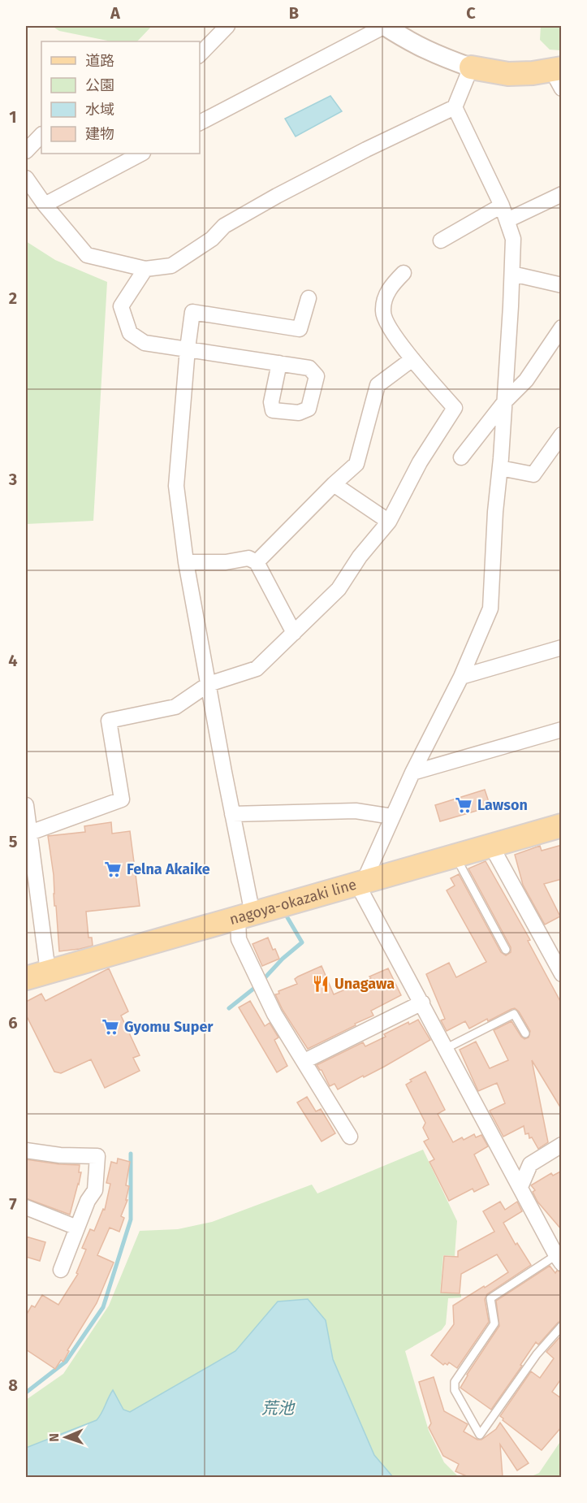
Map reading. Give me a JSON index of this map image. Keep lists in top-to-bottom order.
{
  "streets": {
    "main road": ["nagoya-okazaki line"]
  },
  "water": ["荒池"],
  "places": {
    "supermarket": ["Lawson", "Felna Akaike", "Gyomu Super"],
    "restaurant": ["Unagawa"]
  },
  "legend": [
    "道路",
    "公園",
    "水域",
    "建物"
  ],
  "north": "left",
  "grid": {
    "columns": ["A", "B", "C"],
    "rows": [
      "1",
      "2",
      "3",
      "4",
      "5",
      "6",
      "7",
      "8"
    ]
  }
}
